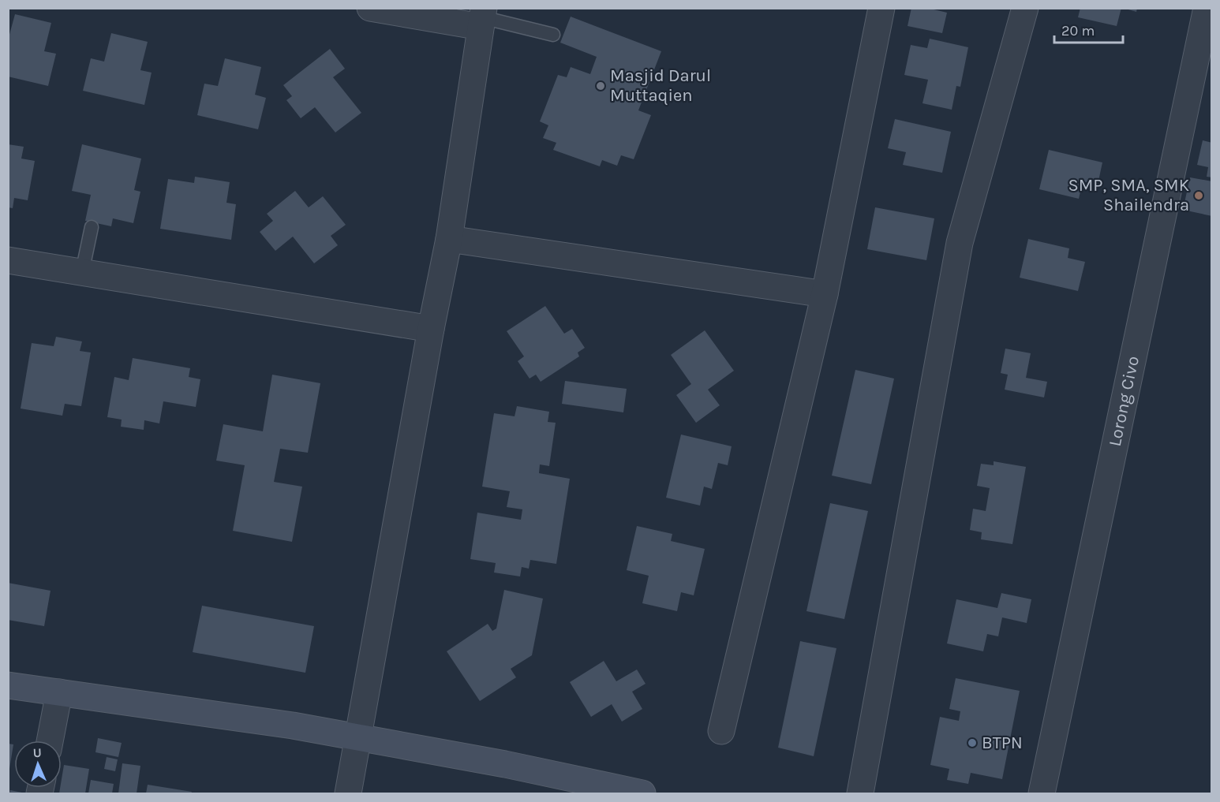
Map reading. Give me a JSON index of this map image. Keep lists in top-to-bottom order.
{
  "streets": {
    "street": ["Lorong Civo"]
  },
  "places": ["Masjid Darul Muttaqien", "SMP, SMA, SMK Shailendra", "BTPN"],
  "scale_bar": "20 m",
  "north": "top"
}
